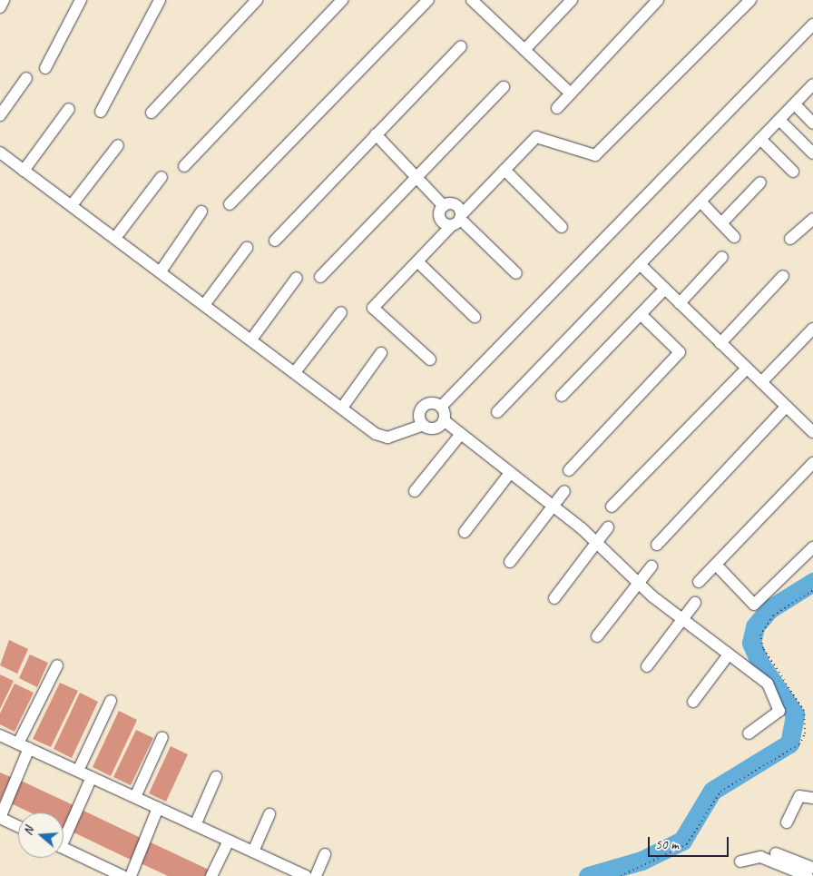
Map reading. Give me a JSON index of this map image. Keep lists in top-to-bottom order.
{
  "scale_bar": "50 m",
  "north": "left"
}
